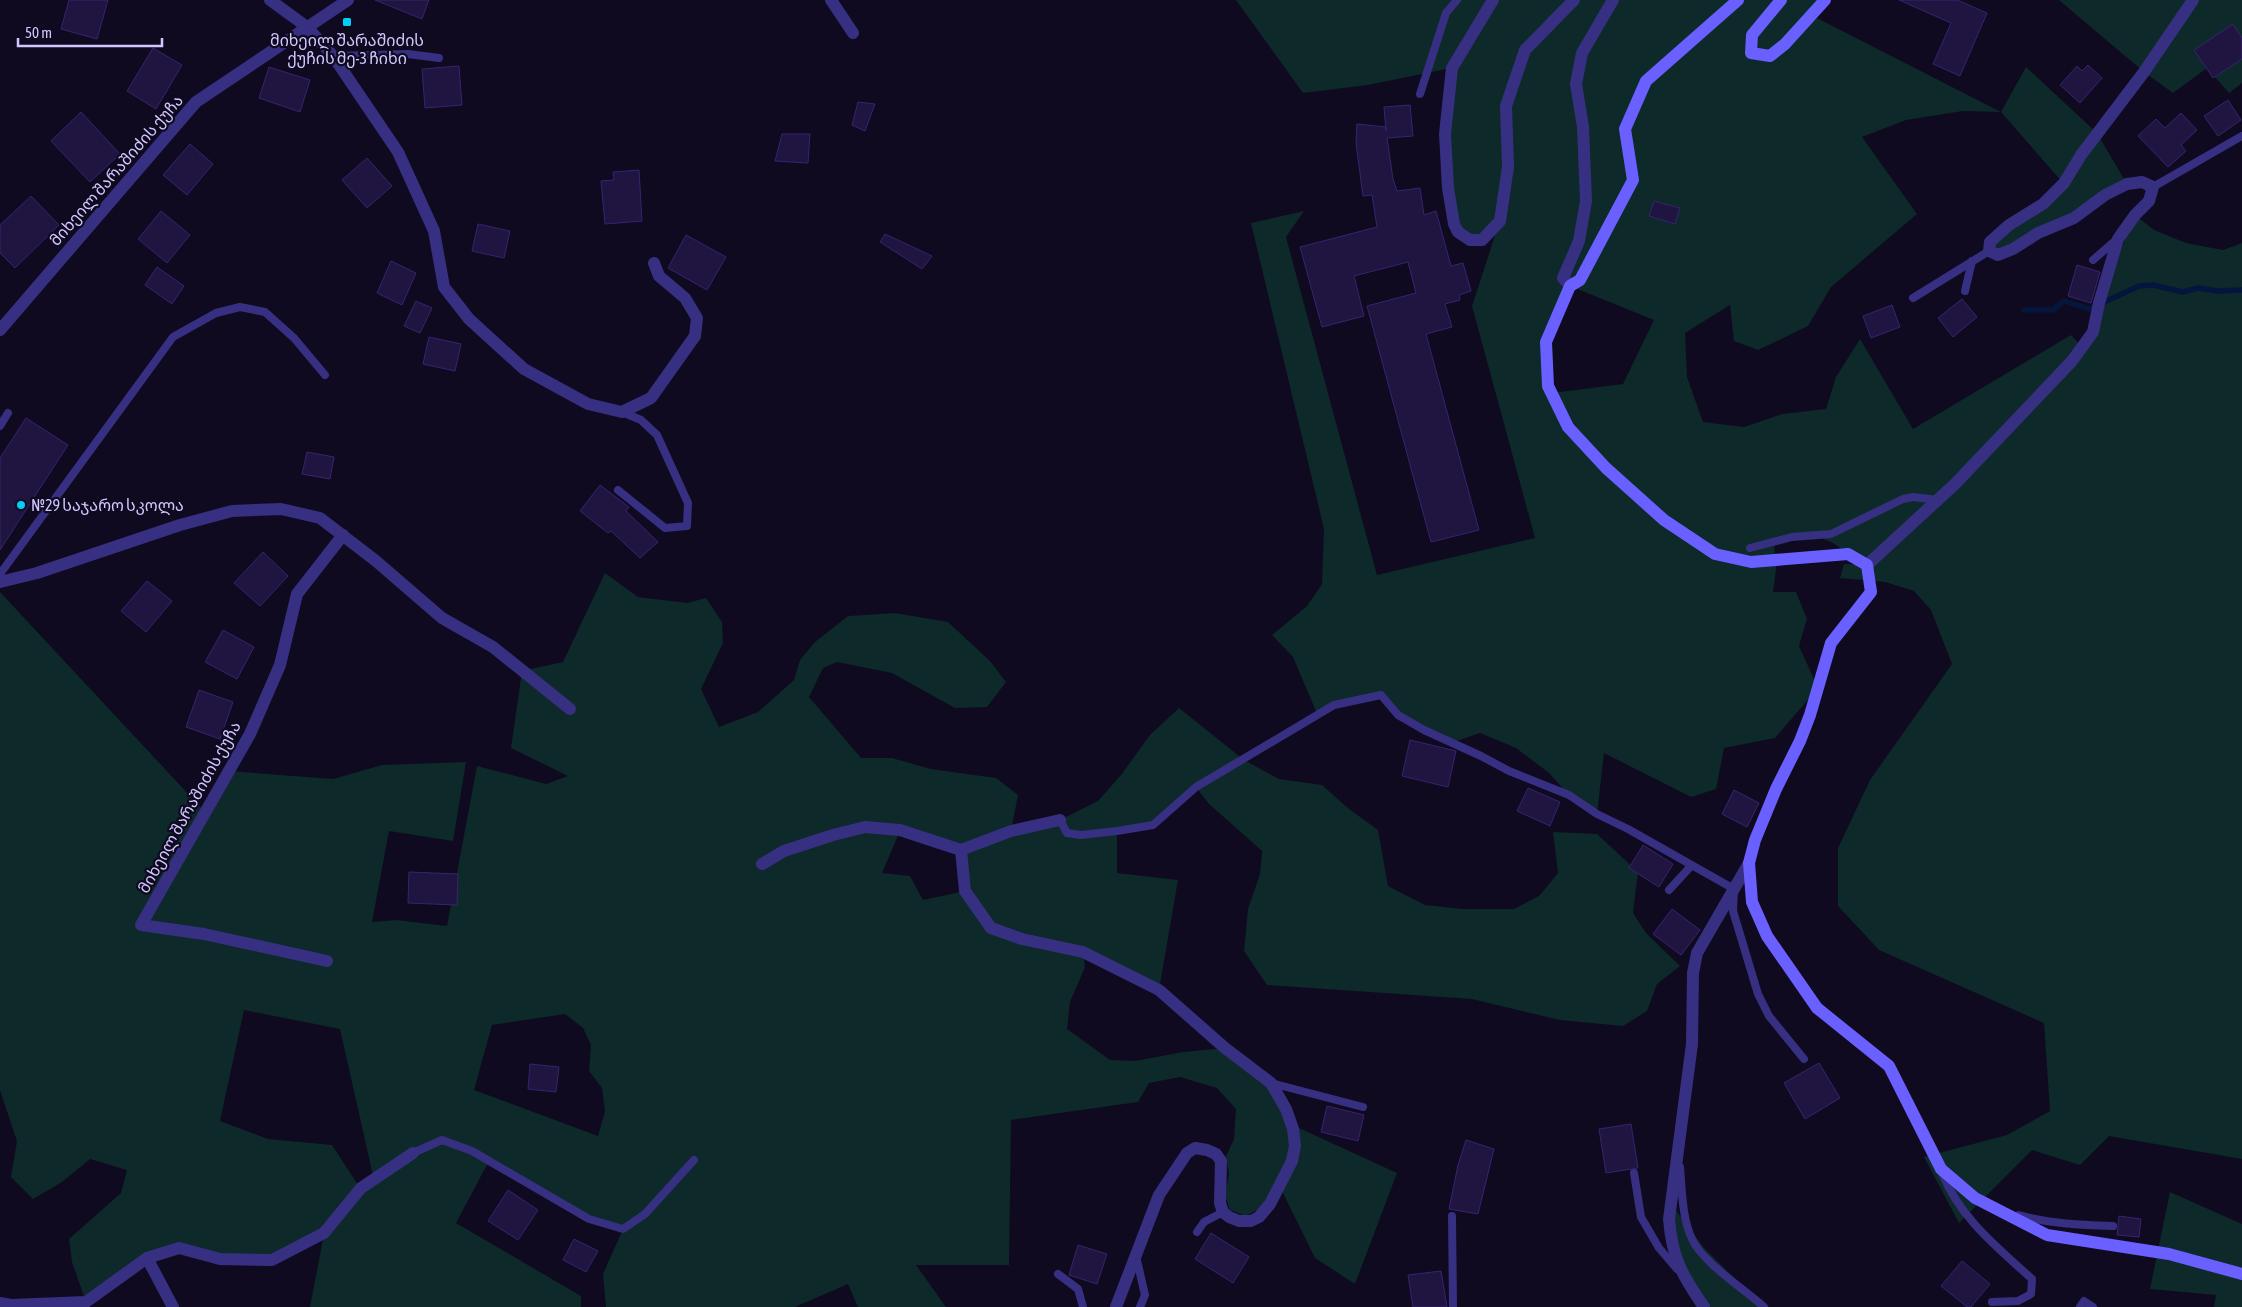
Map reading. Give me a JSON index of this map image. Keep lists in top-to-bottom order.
{
  "streets": {
    "street": ["მიხეილ შარაშიძის ქუჩა"]
  },
  "places": {
    "transit": ["მიხეილ შარაშიძის ქუჩის მე-3 ჩიხი"],
    "other": ["№29 საჯარო სკოლა"]
  },
  "scale_bar": "50 m"
}
